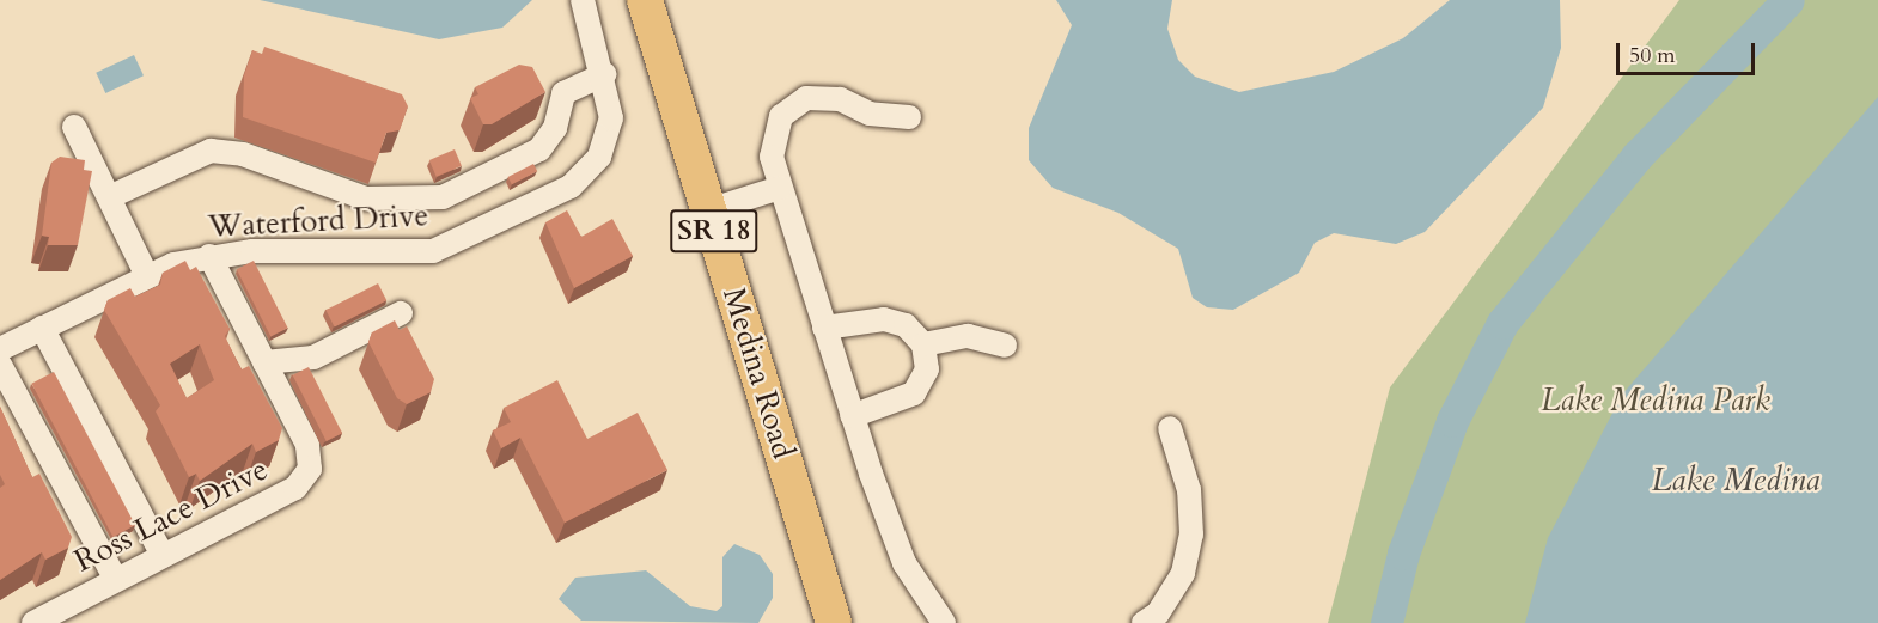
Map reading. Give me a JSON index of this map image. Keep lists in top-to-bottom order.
{
  "streets": {
    "highway": ["SR 18", "Medina Road"],
    "street": ["Waterford Drive", "Ross Lace Drive"]
  },
  "water": ["Lake Medina"],
  "parks": ["Lake Medina Park"],
  "scale_bar": "50 m"
}
